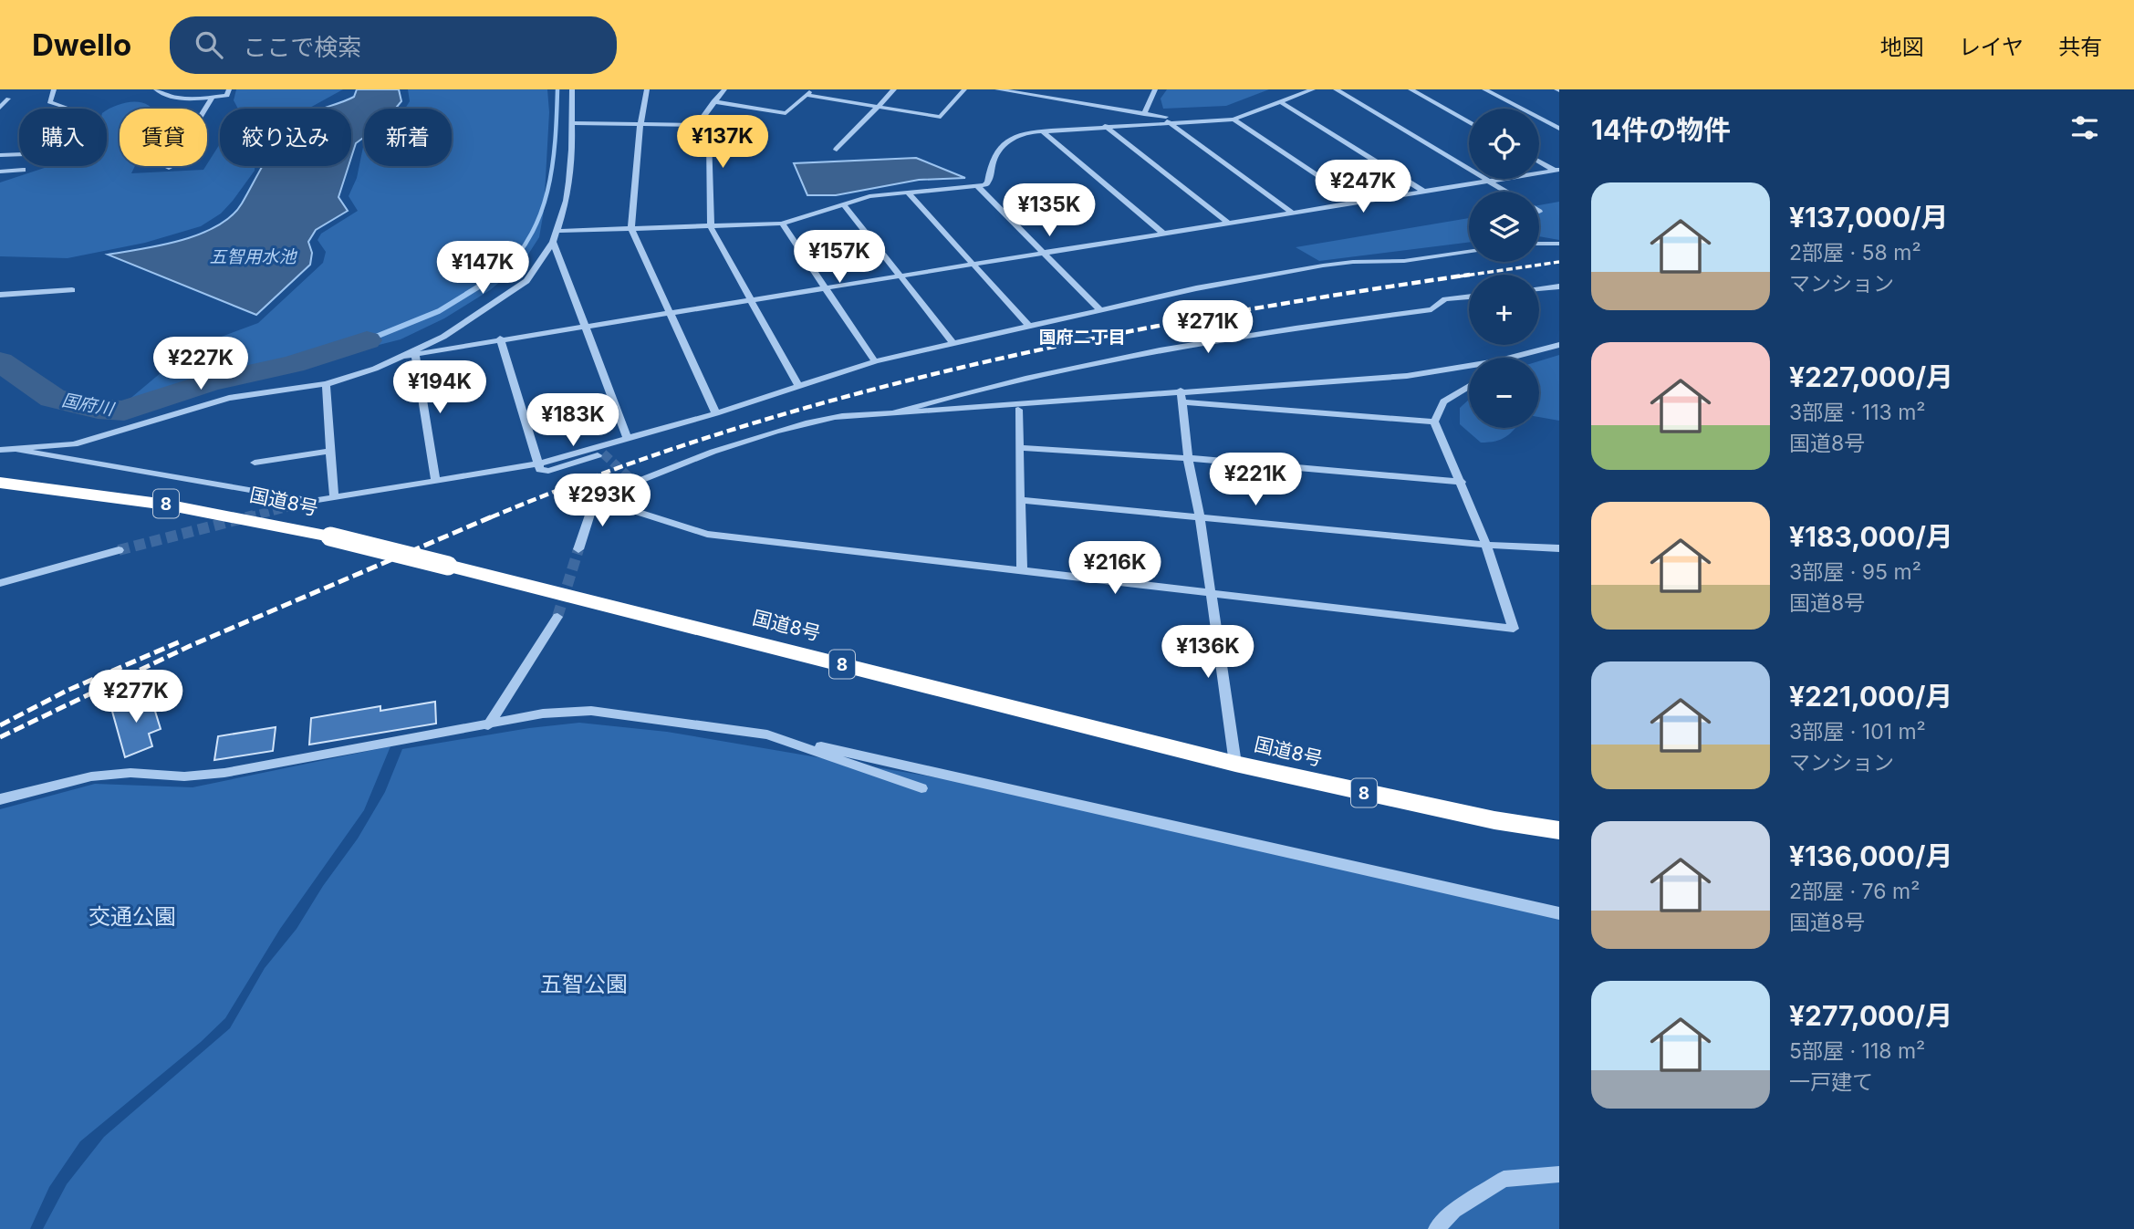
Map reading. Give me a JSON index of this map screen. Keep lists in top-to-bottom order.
{
  "streets": {
    "highway": ["国道8号", "8"]
  },
  "districts": ["国府二丁目"],
  "water": ["五智用水池", "国府川"],
  "parks": ["交通公園", "五智公園"],
  "page": {
    "header": "Dwello",
    "search": "ここで検索",
    "nav": ["地図", "レイヤ", "共有"],
    "heading": "14件の物件",
    "map_buttons": ["+", "−"],
    "chip": [
      "購入",
      "賃貸",
      "絞り込み",
      "新着"
    ],
    "price": [
      "¥137K",
      "¥247K",
      "¥135K",
      "¥157K",
      "¥147K",
      "¥271K",
      "¥227K",
      "¥194K",
      "¥183K",
      "¥221K",
      "¥293K",
      "¥216K",
      "¥136K",
      "¥277K"
    ],
    "list": [
      {
        "name": "¥137,000/月",
        "note": "2部屋 · 58 m² · マンション"
      },
      {
        "name": "¥227,000/月",
        "note": "3部屋 · 113 m² · 国道8号"
      },
      {
        "name": "¥183,000/月",
        "note": "3部屋 · 95 m² · 国道8号"
      },
      {
        "name": "¥221,000/月",
        "note": "3部屋 · 101 m² · マンション"
      },
      {
        "name": "¥136,000/月",
        "note": "2部屋 · 76 m² · 国道8号"
      },
      {
        "name": "¥277,000/月",
        "note": "5部屋 · 118 m² · 一戸建て"
      }
    ]
  }
}
